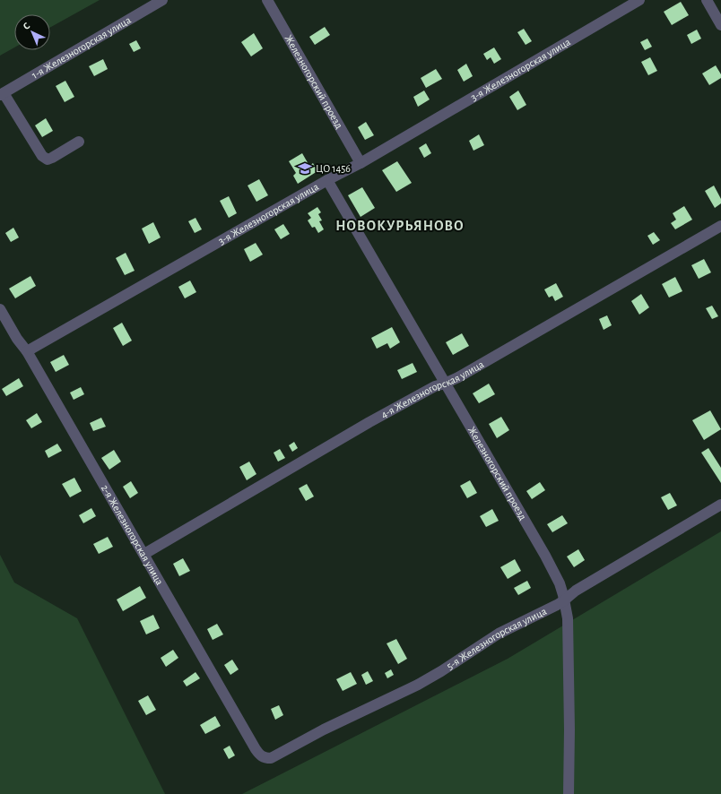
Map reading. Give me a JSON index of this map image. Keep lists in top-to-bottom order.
{
  "streets": {
    "street": [
      "1-я Железногорская улица",
      "3-я Железногорская улица",
      "Железногорский проезд",
      "4-я Железногорская улица",
      "2-я Железногорская улица",
      "5-я Железногорская улица"
    ]
  },
  "crossings": [
    ["3-я Железногорская улица", "Железногорский проезд"],
    ["3-я Железногорская улица", "2-я Железногорская улица"],
    ["Железногорский проезд", "4-я Железногорская улица"],
    ["Железногорский проезд", "5-я Железногорская улица"],
    ["4-я Железногорская улица", "2-я Железногорская улица"],
    ["2-я Железногорская улица", "5-я Железногорская улица"]
  ],
  "districts": ["НОВОКУРЬЯНОВО"],
  "places": {
    "school or university": ["ЦО 1456"]
  },
  "north": "top left"
}
